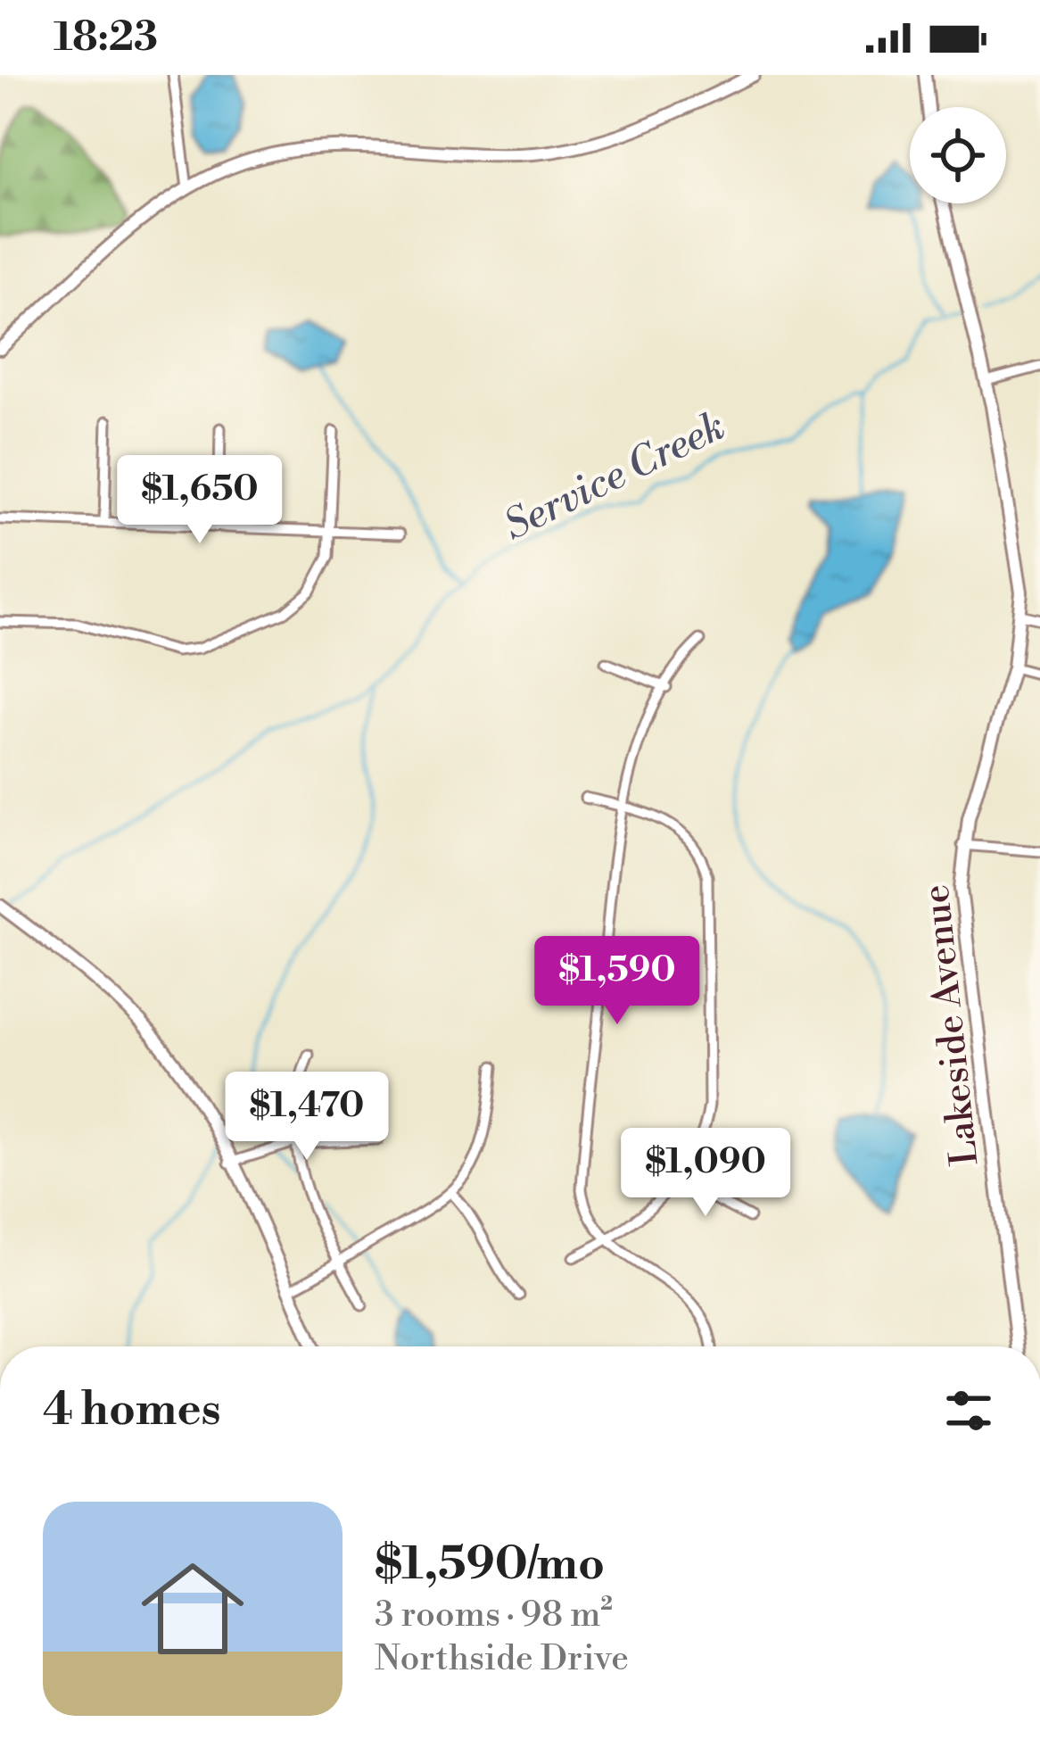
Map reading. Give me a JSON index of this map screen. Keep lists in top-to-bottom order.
{
  "streets": {
    "street": ["Lakeside Avenue"]
  },
  "water": ["Service Creek"],
  "page": {
    "status": "18:23",
    "price": [
      "$1,650",
      "$1,590",
      "$1,470",
      "$1,090"
    ],
    "heading": "4 homes",
    "list": [
      {
        "name": "$1,590/mo",
        "note": "3 rooms · 98 m² · Northside Drive"
      }
    ]
  }
}
